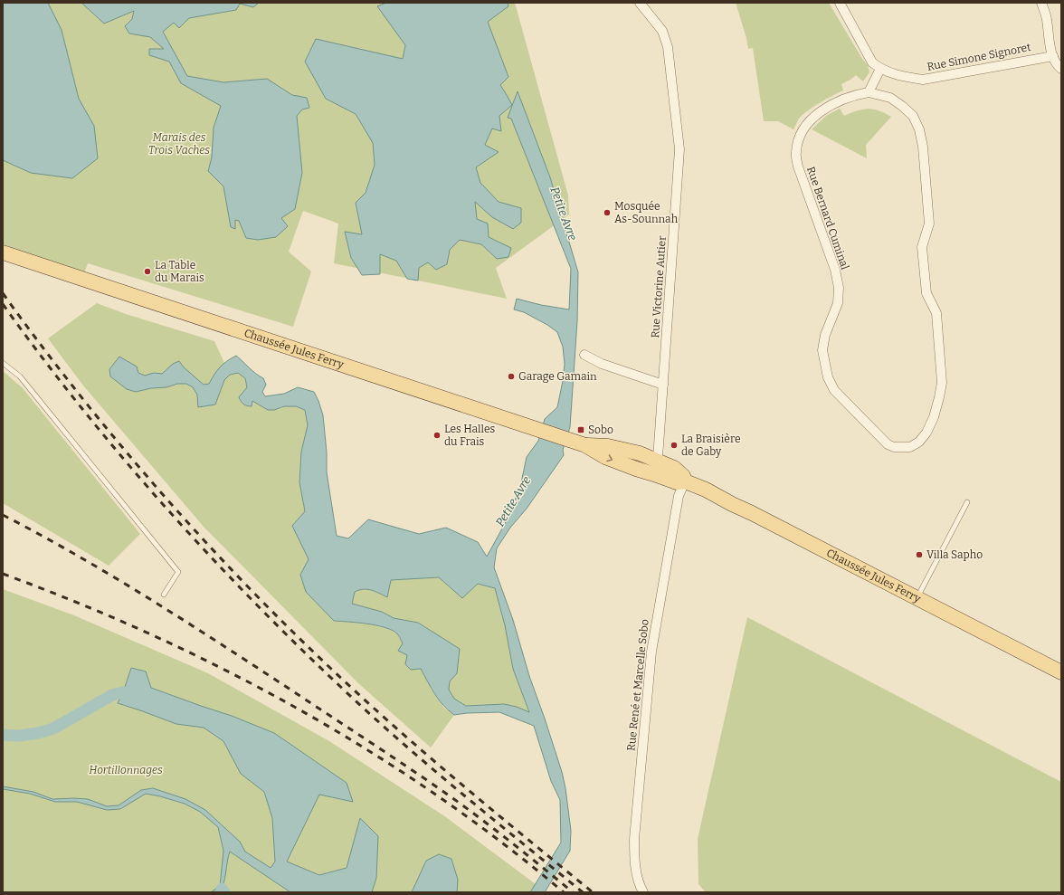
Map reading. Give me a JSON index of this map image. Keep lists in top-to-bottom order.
{
  "streets": {
    "main road": ["Chaussée Jules Ferry"],
    "street": [
      "Rue Simone Signoret",
      "Rue Bernard Cuminal",
      "Rue Victorine Autier",
      "Rue René et Marcelle Sobo"
    ]
  },
  "crossings": [
    ["Rue Victorine Autier", "Chaussée Jules Ferry"],
    ["Chaussée Jules Ferry", "Rue René et Marcelle Sobo"]
  ],
  "water": ["Petite Avre"],
  "parks": ["Marais des Trois Vaches", "Hortillonnages"],
  "places": {
    "other": [
      "Mosquée As-Sounnah",
      "La Table du Marais",
      "Garage Gamain",
      "Les Halles du Frais",
      "La Braisière de Gaby",
      "Villa Sapho"
    ],
    "transit": ["Sobo"]
  }
}
